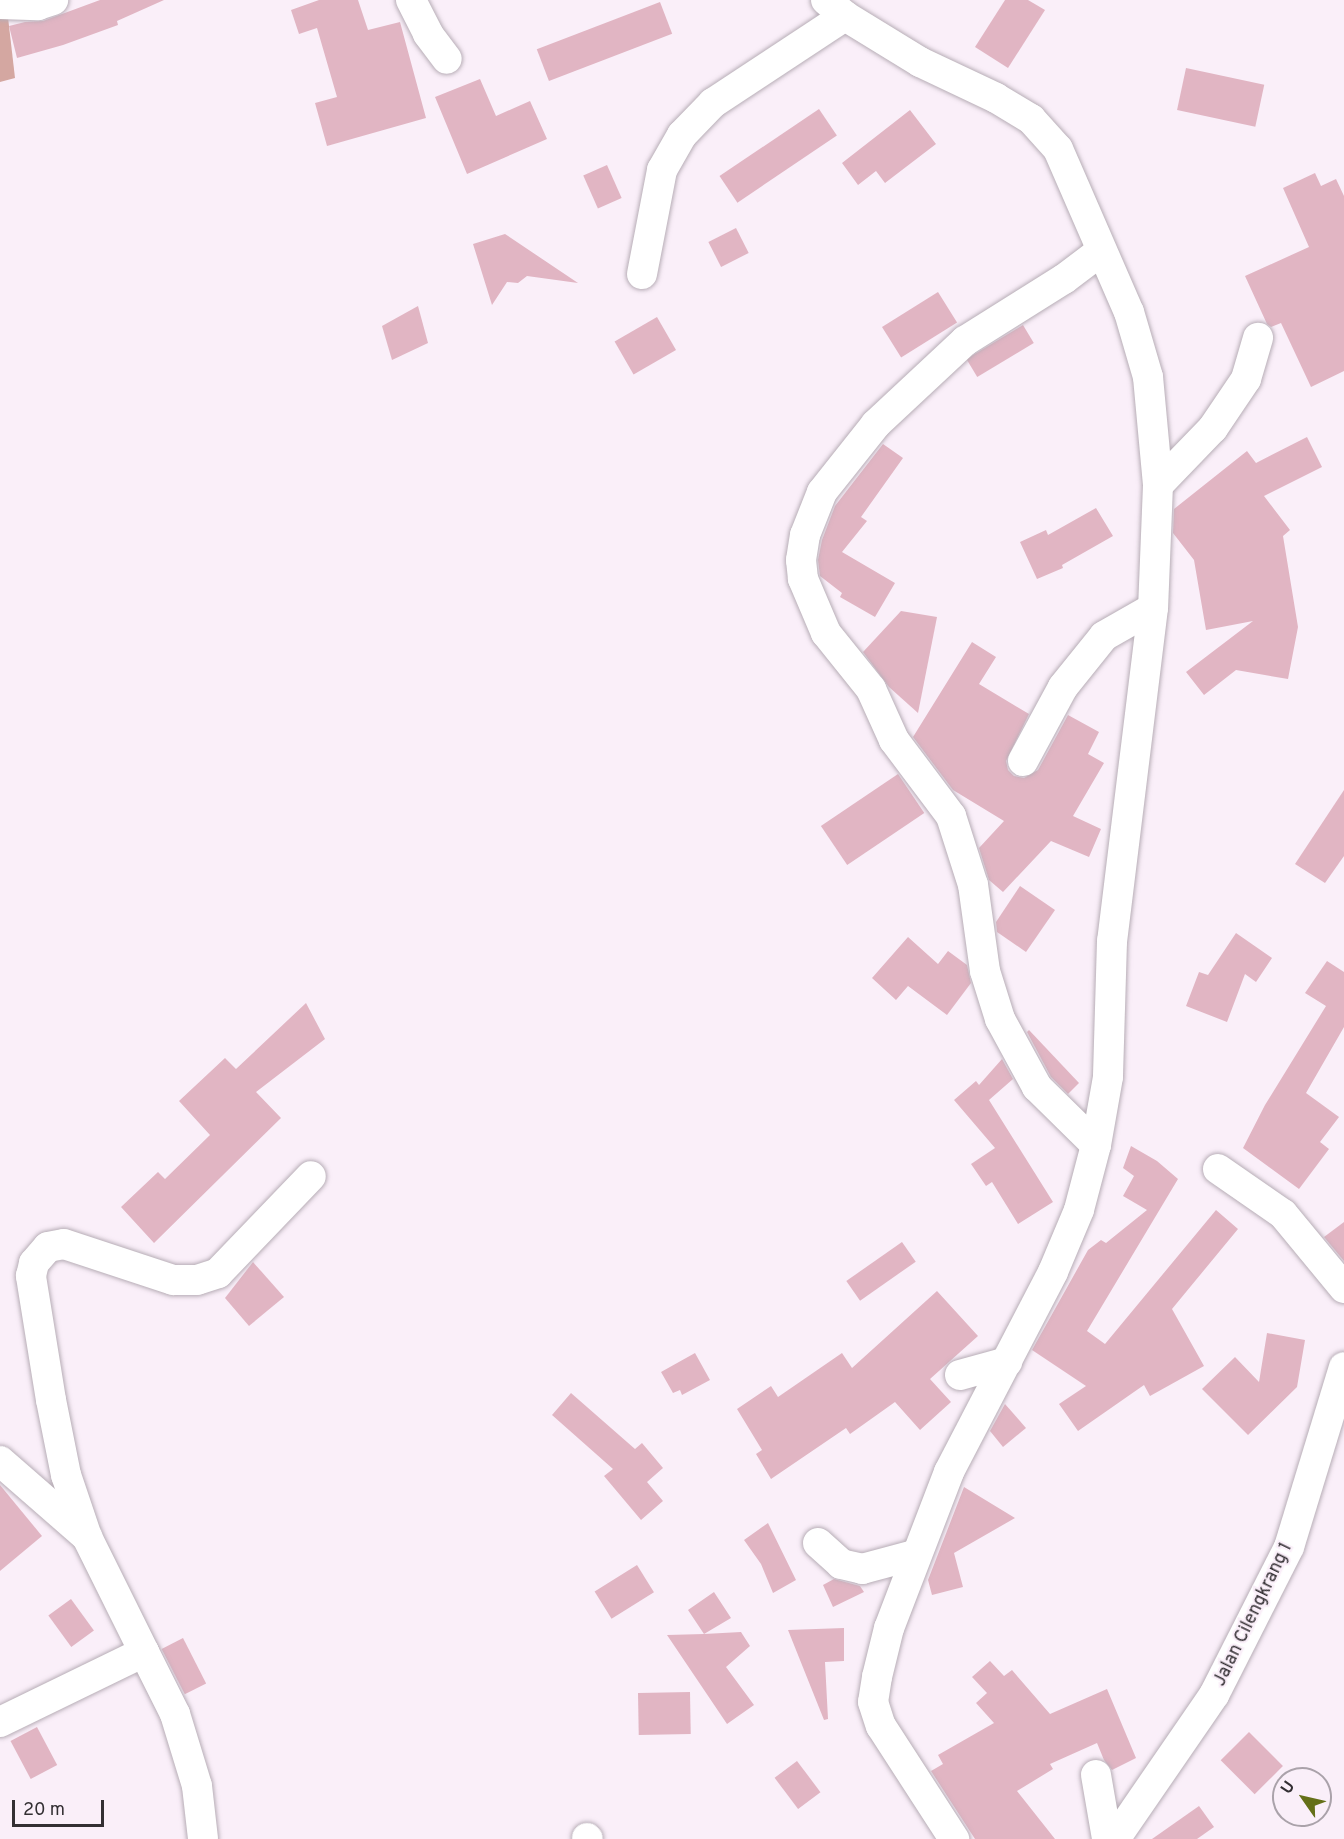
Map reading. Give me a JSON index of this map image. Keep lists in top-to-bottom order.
{
  "streets": {
    "street": ["Jalan Cilengkrang 1"]
  },
  "scale_bar": "20 m",
  "north": "top left"
}
